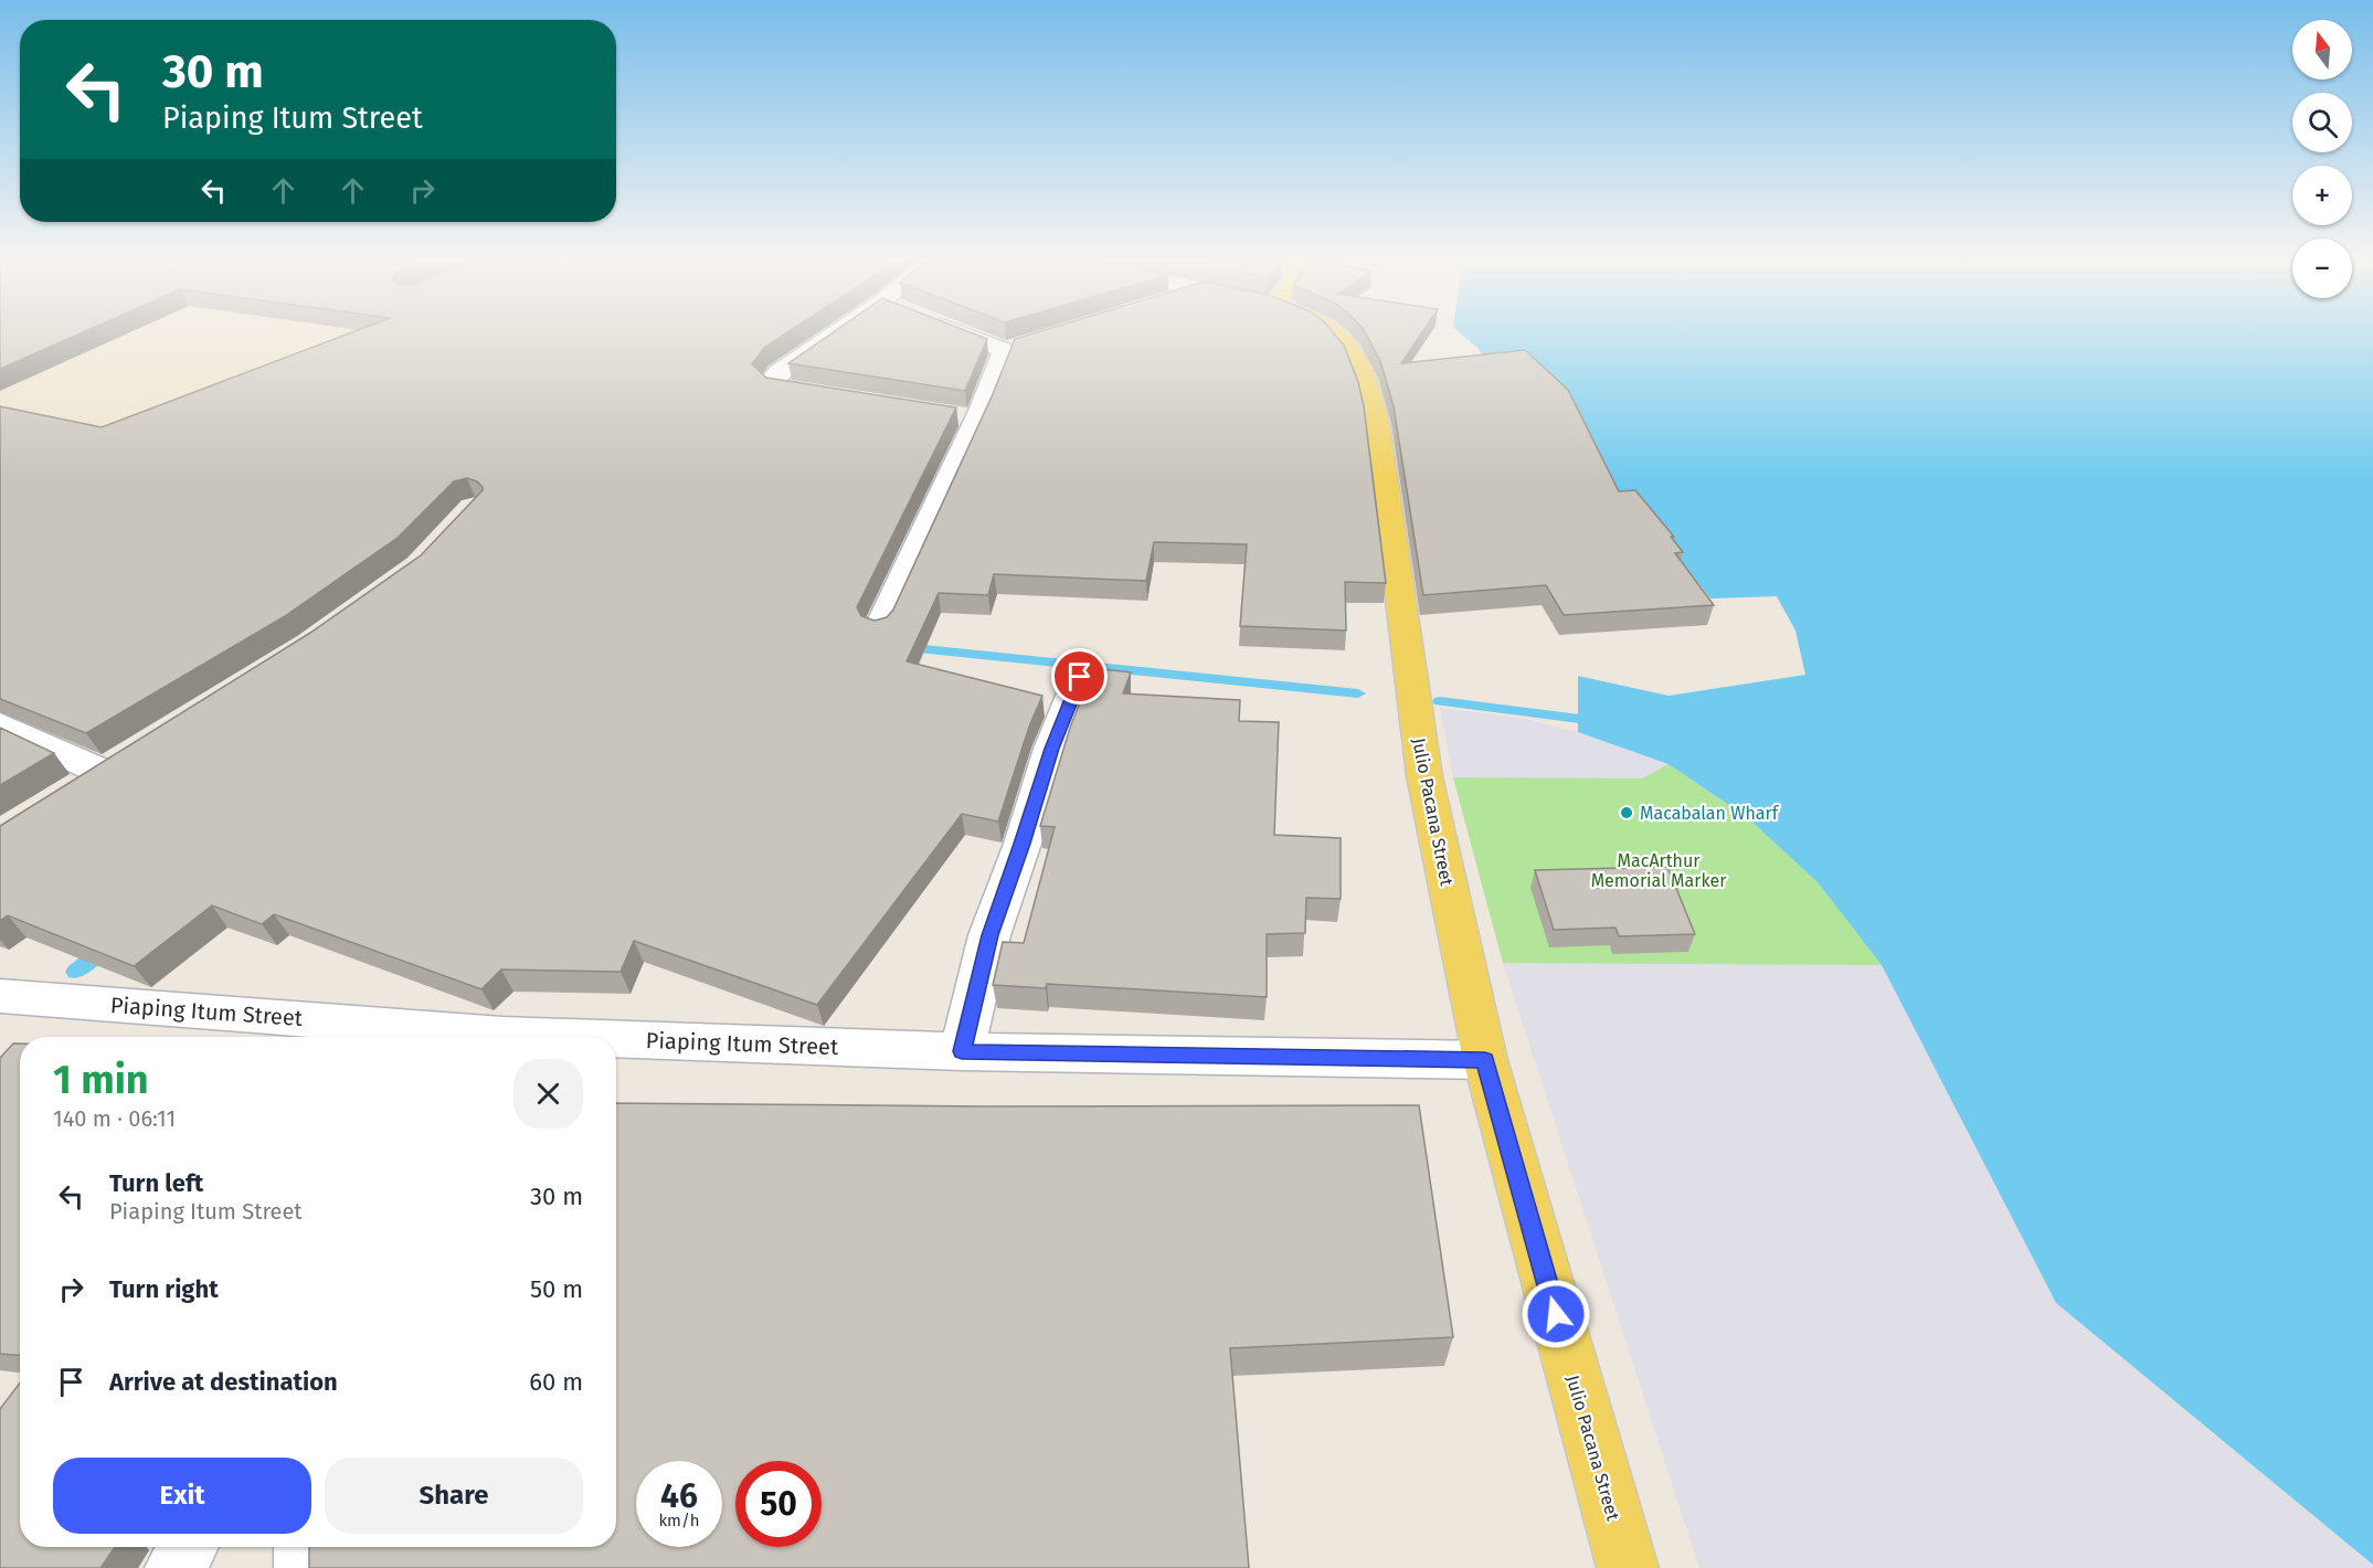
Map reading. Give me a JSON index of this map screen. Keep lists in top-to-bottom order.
{
  "streets": {
    "main road": ["Julio Pacana Street"],
    "street": ["Piaping Itum Street"]
  },
  "crossings": [
    ["Julio Pacana Street", "Piaping Itum Street"]
  ],
  "parks": ["MacArthur Memorial Marker"],
  "places": ["Macabalan Wharf"],
  "north": "top",
  "page": {
    "map_buttons": ["+", "−"],
    "turn": ["30 m", "Piaping Itum Street"],
    "heading": ["1 min", "140 m · 06:11"],
    "list": [
      {
        "name": "Turn left",
        "note": "Piaping Itum Street",
        "value": "30 m"
      },
      {
        "name": "Turn right",
        "value": "50 m"
      },
      {
        "name": "Arrive at destination",
        "value": "60 m"
      }
    ],
    "buttons": ["Exit", "Share"],
    "speed": "46 km/h",
    "limit": "50"
  }
}
